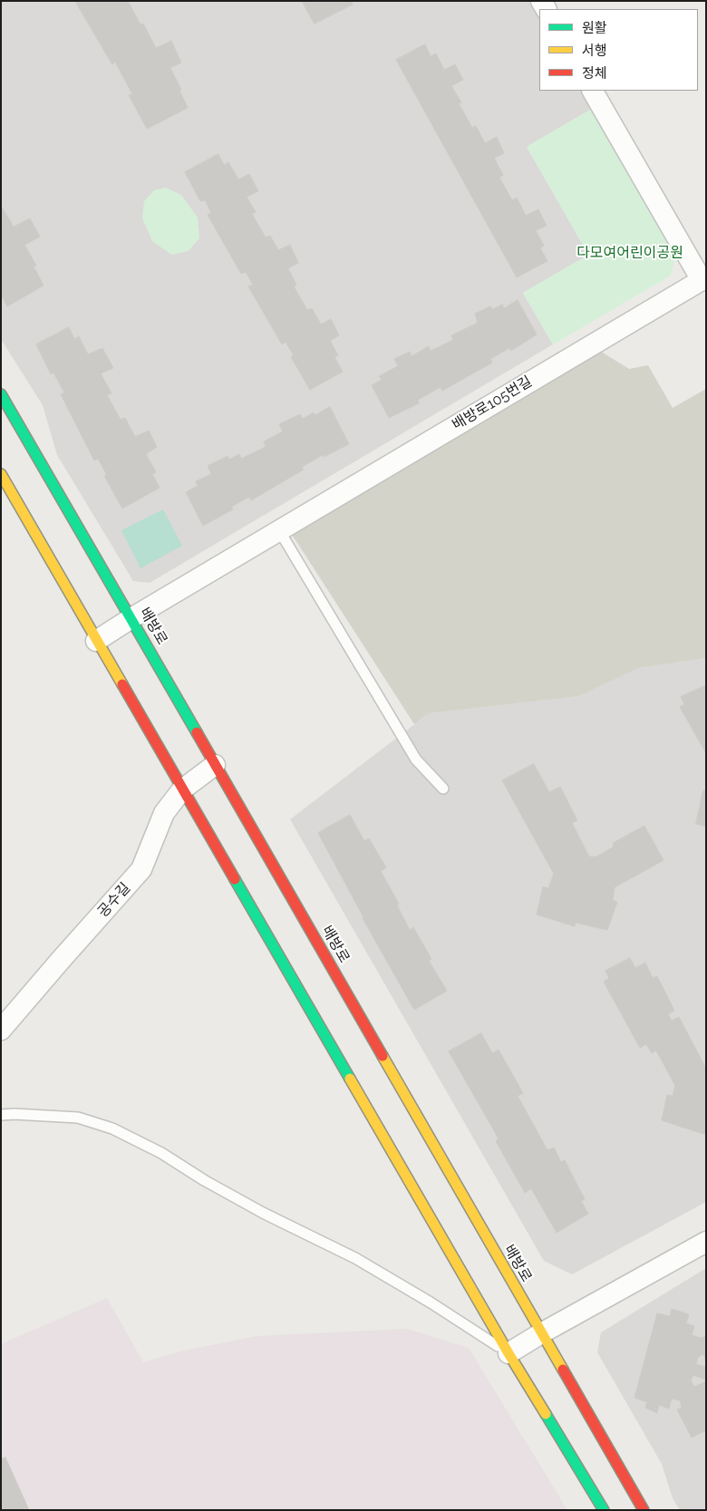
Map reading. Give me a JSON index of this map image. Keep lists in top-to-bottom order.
{
  "streets": {
    "street": ["배방로105번길", "배방로", "공수길"]
  },
  "crossings": [
    ["배방로105번길", "배방로"],
    ["배방로", "공수길"]
  ],
  "parks": ["다모여어린이공원"],
  "legend": ["원활", "서행", "정체"]
}
